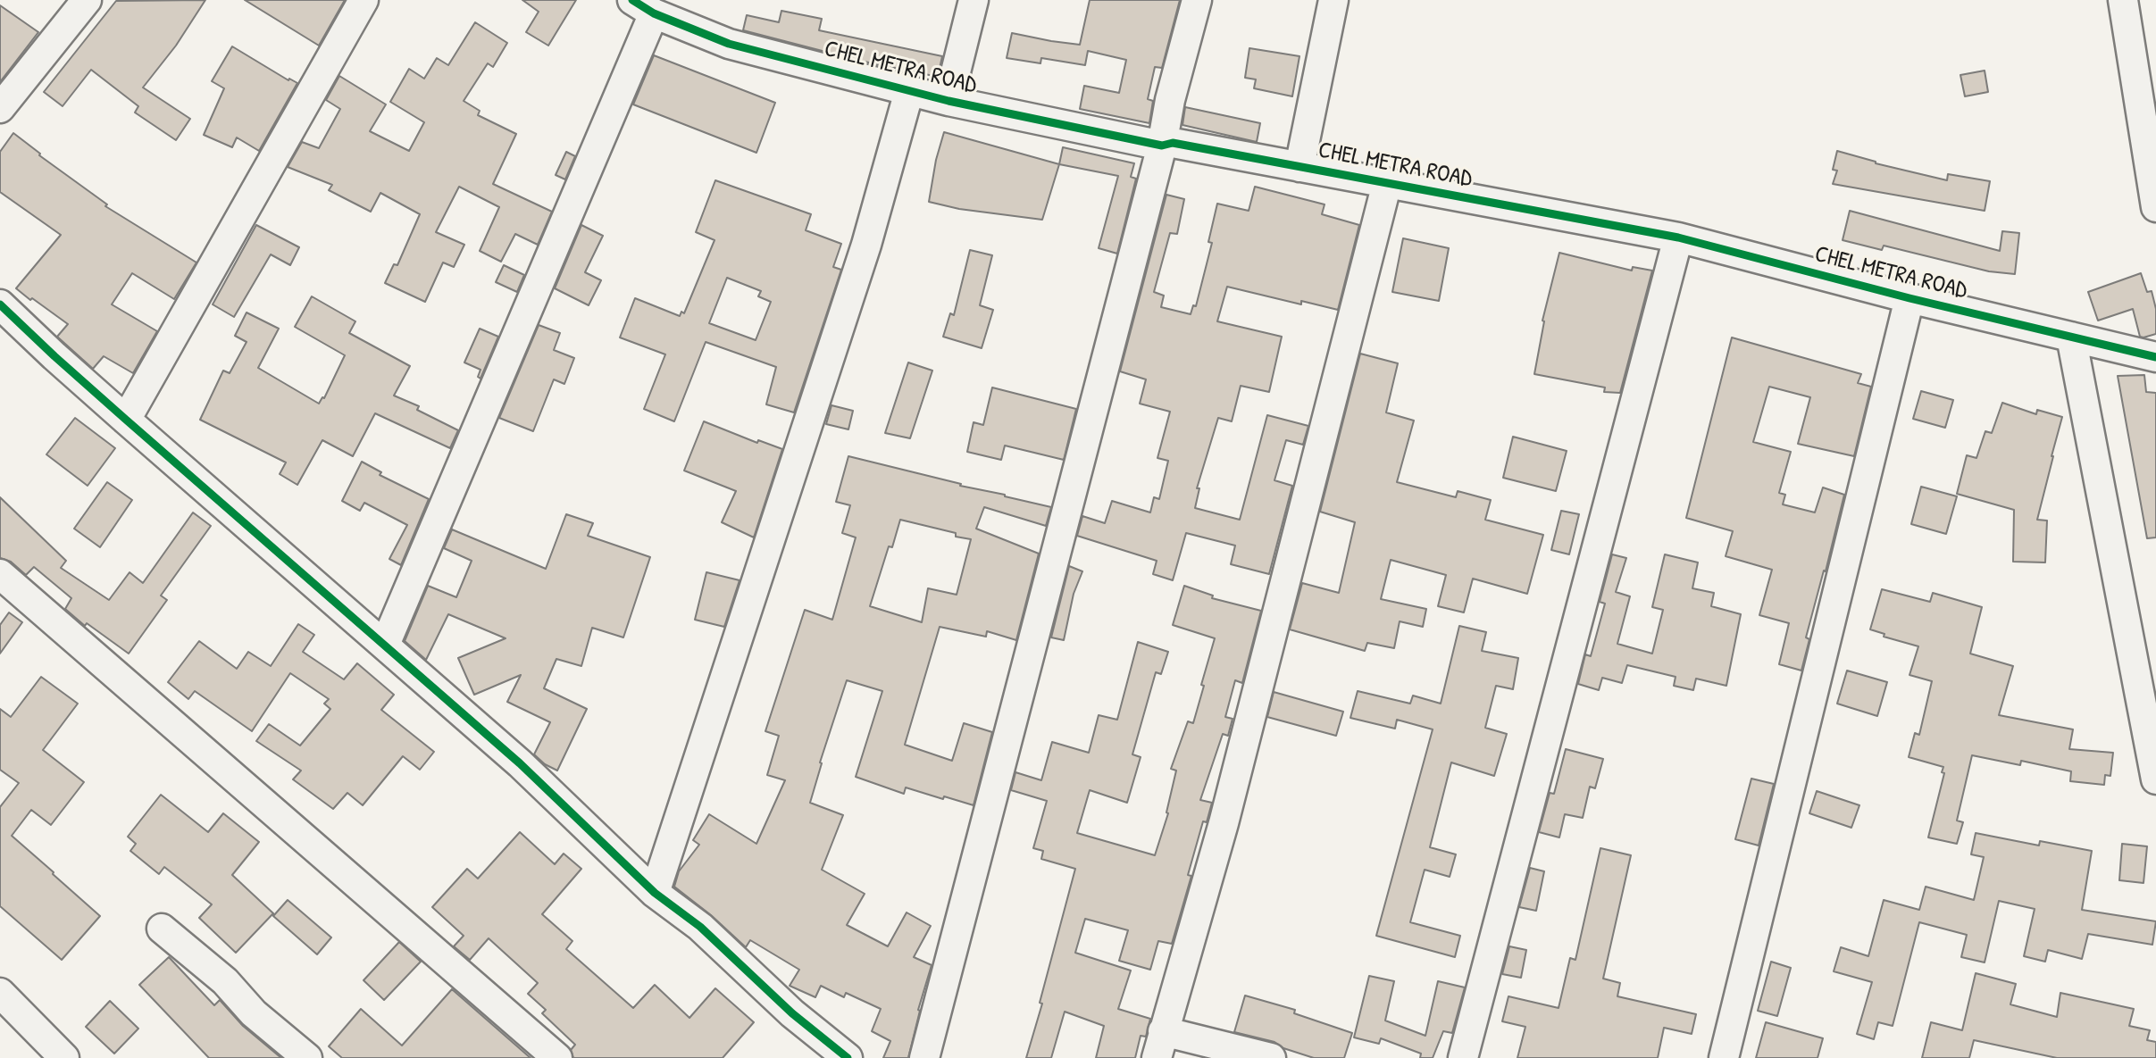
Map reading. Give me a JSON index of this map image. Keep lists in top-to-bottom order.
{
  "streets": {
    "street": ["CHEL METRA ROAD"]
  }
}
